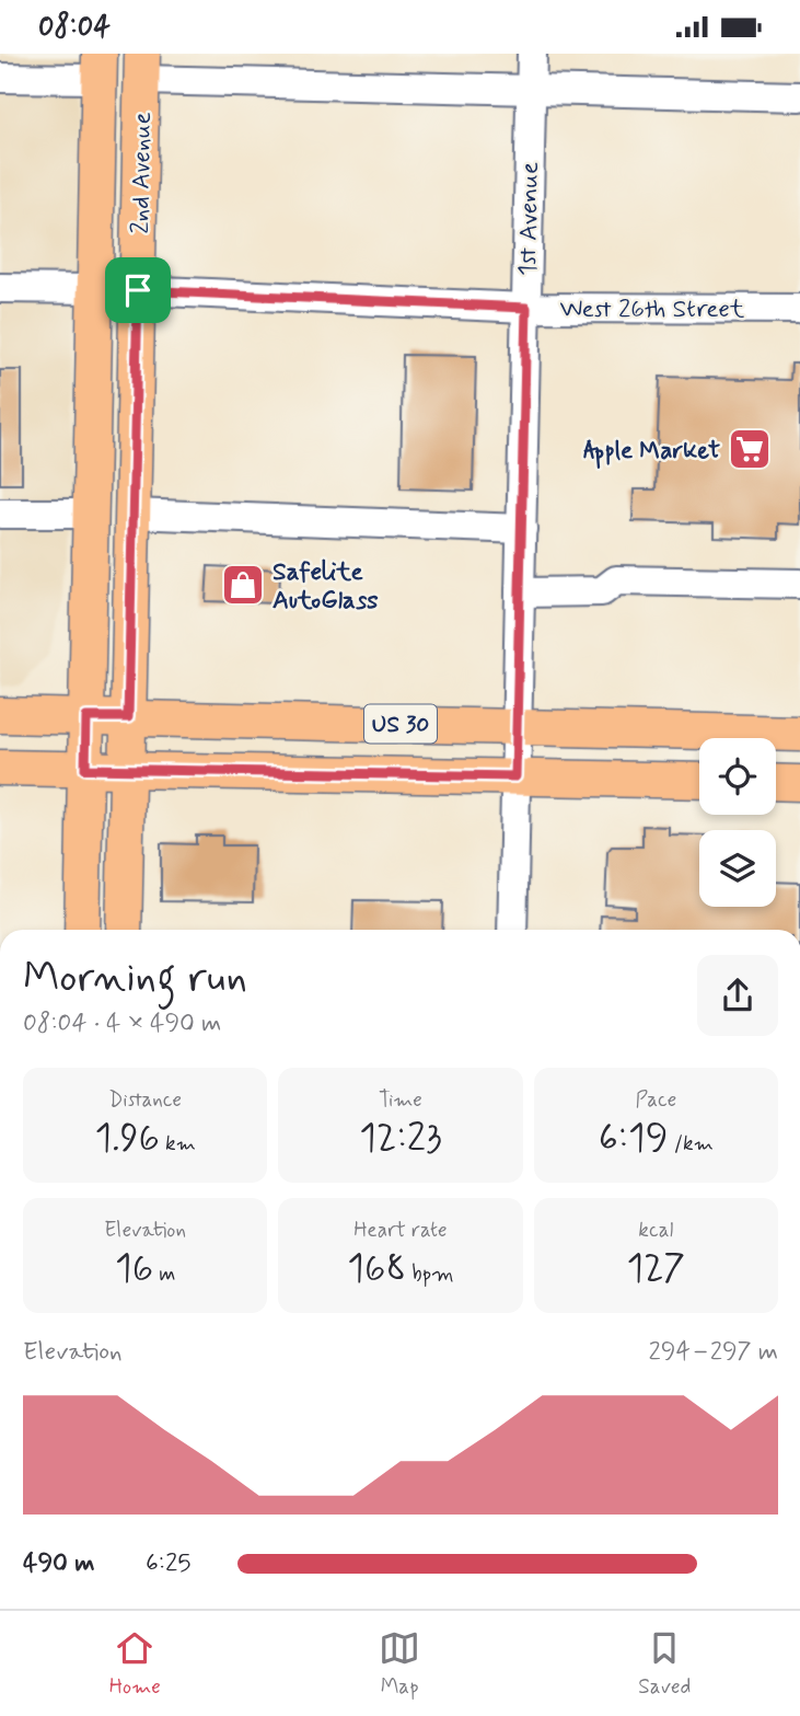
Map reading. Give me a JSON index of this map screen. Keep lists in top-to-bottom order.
{
  "streets": {
    "main road": ["2nd Avenue", "US 30"],
    "street": ["1st Avenue", "West 26th Street"]
  },
  "crossings": [
    ["2nd Avenue", "West 26th Street"],
    ["2nd Avenue", "US 30"],
    ["1st Avenue", "West 26th Street"],
    ["1st Avenue", "US 30"]
  ],
  "places": {
    "supermarket": ["Apple Market"],
    "shop": ["Safelite AutoGlass"]
  },
  "page": {
    "status": "08:04",
    "heading": ["Morning run", "08:04 · 4 × 490 m"],
    "stats": [
      ["Distance", "1.96 km"],
      ["Time", "12:23"],
      ["Pace", "6:19 /km"],
      ["Elevation", "16 m"],
      ["Heart rate", "168 bpm"],
      ["kcal", "127"]
    ],
    "chart": ["Elevation", "294–297 m"],
    "list": [
      {
        "name": "490 m",
        "note": "6:25"
      }
    ],
    "tabs": ["Home", "Map", "Saved"]
  }
}
